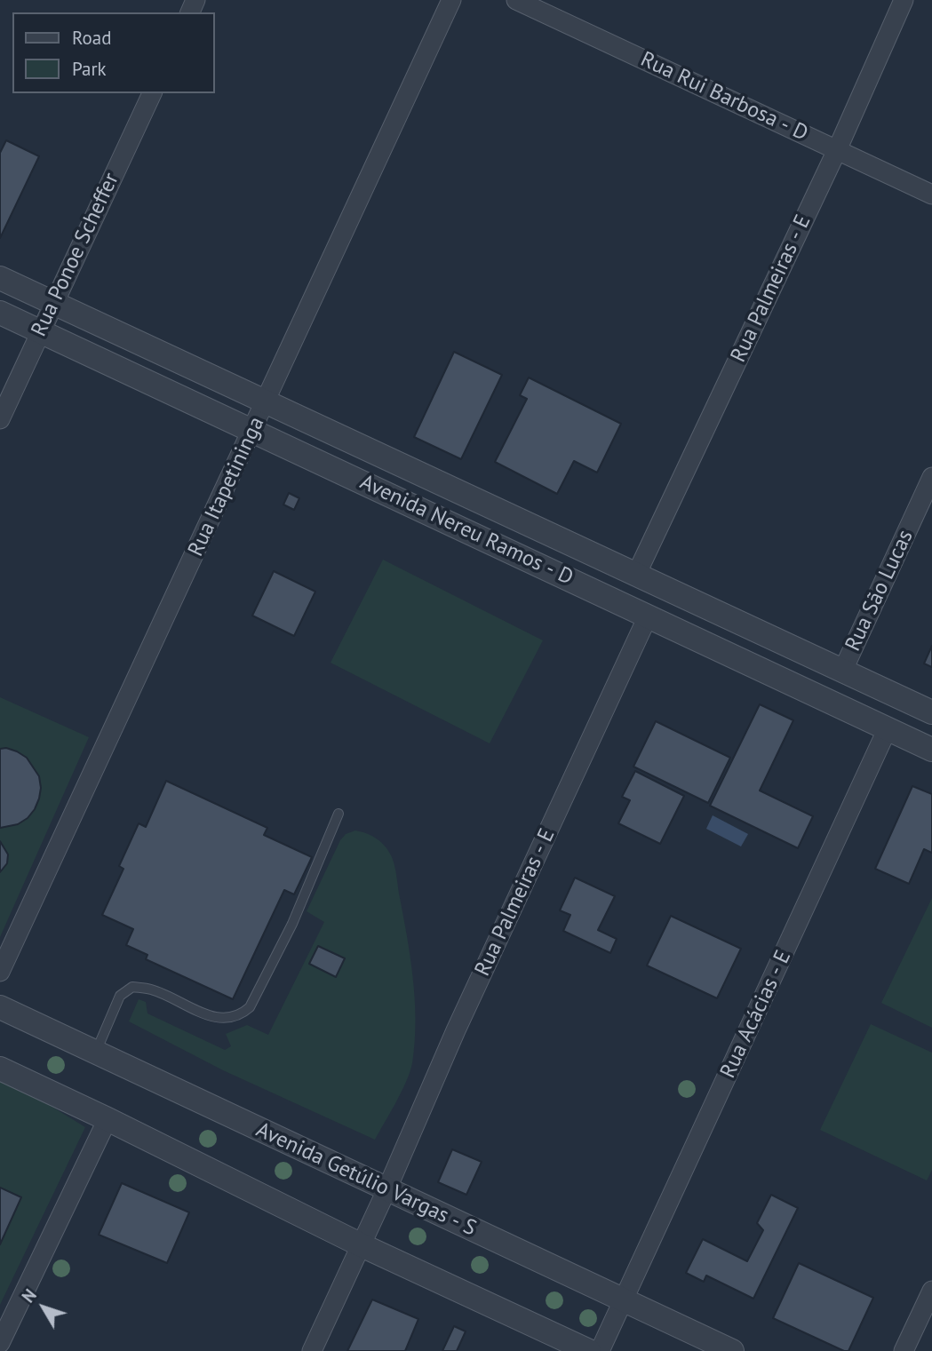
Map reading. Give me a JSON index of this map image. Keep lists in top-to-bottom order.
{
  "streets": {
    "street": [
      "Rua Rui Barbosa - D",
      "Rua Ponoe Scheffer",
      "Rua Palmeiras - E",
      "Rua Itapetininga",
      "Avenida Nereu Ramos - D",
      "Rua São Lucas",
      "Rua Acácias - E",
      "Avenida Getúlio Vargas - S"
    ]
  },
  "crossings": [
    ["Rua Rui Barbosa - D", "Rua Palmeiras - E"],
    ["Rua Ponoe Scheffer", "Avenida Nereu Ramos - D"],
    ["Rua Palmeiras - E", "Avenida Nereu Ramos - D"],
    ["Rua Palmeiras - E", "Avenida Getúlio Vargas - S"],
    ["Rua Itapetininga", "Avenida Nereu Ramos - D"],
    ["Avenida Nereu Ramos - D", "Rua São Lucas"],
    ["Avenida Nereu Ramos - D", "Rua Acácias - E"],
    ["Rua Acácias - E", "Avenida Getúlio Vargas - S"]
  ],
  "legend": ["Road", "Park"],
  "north": "top left"
}
